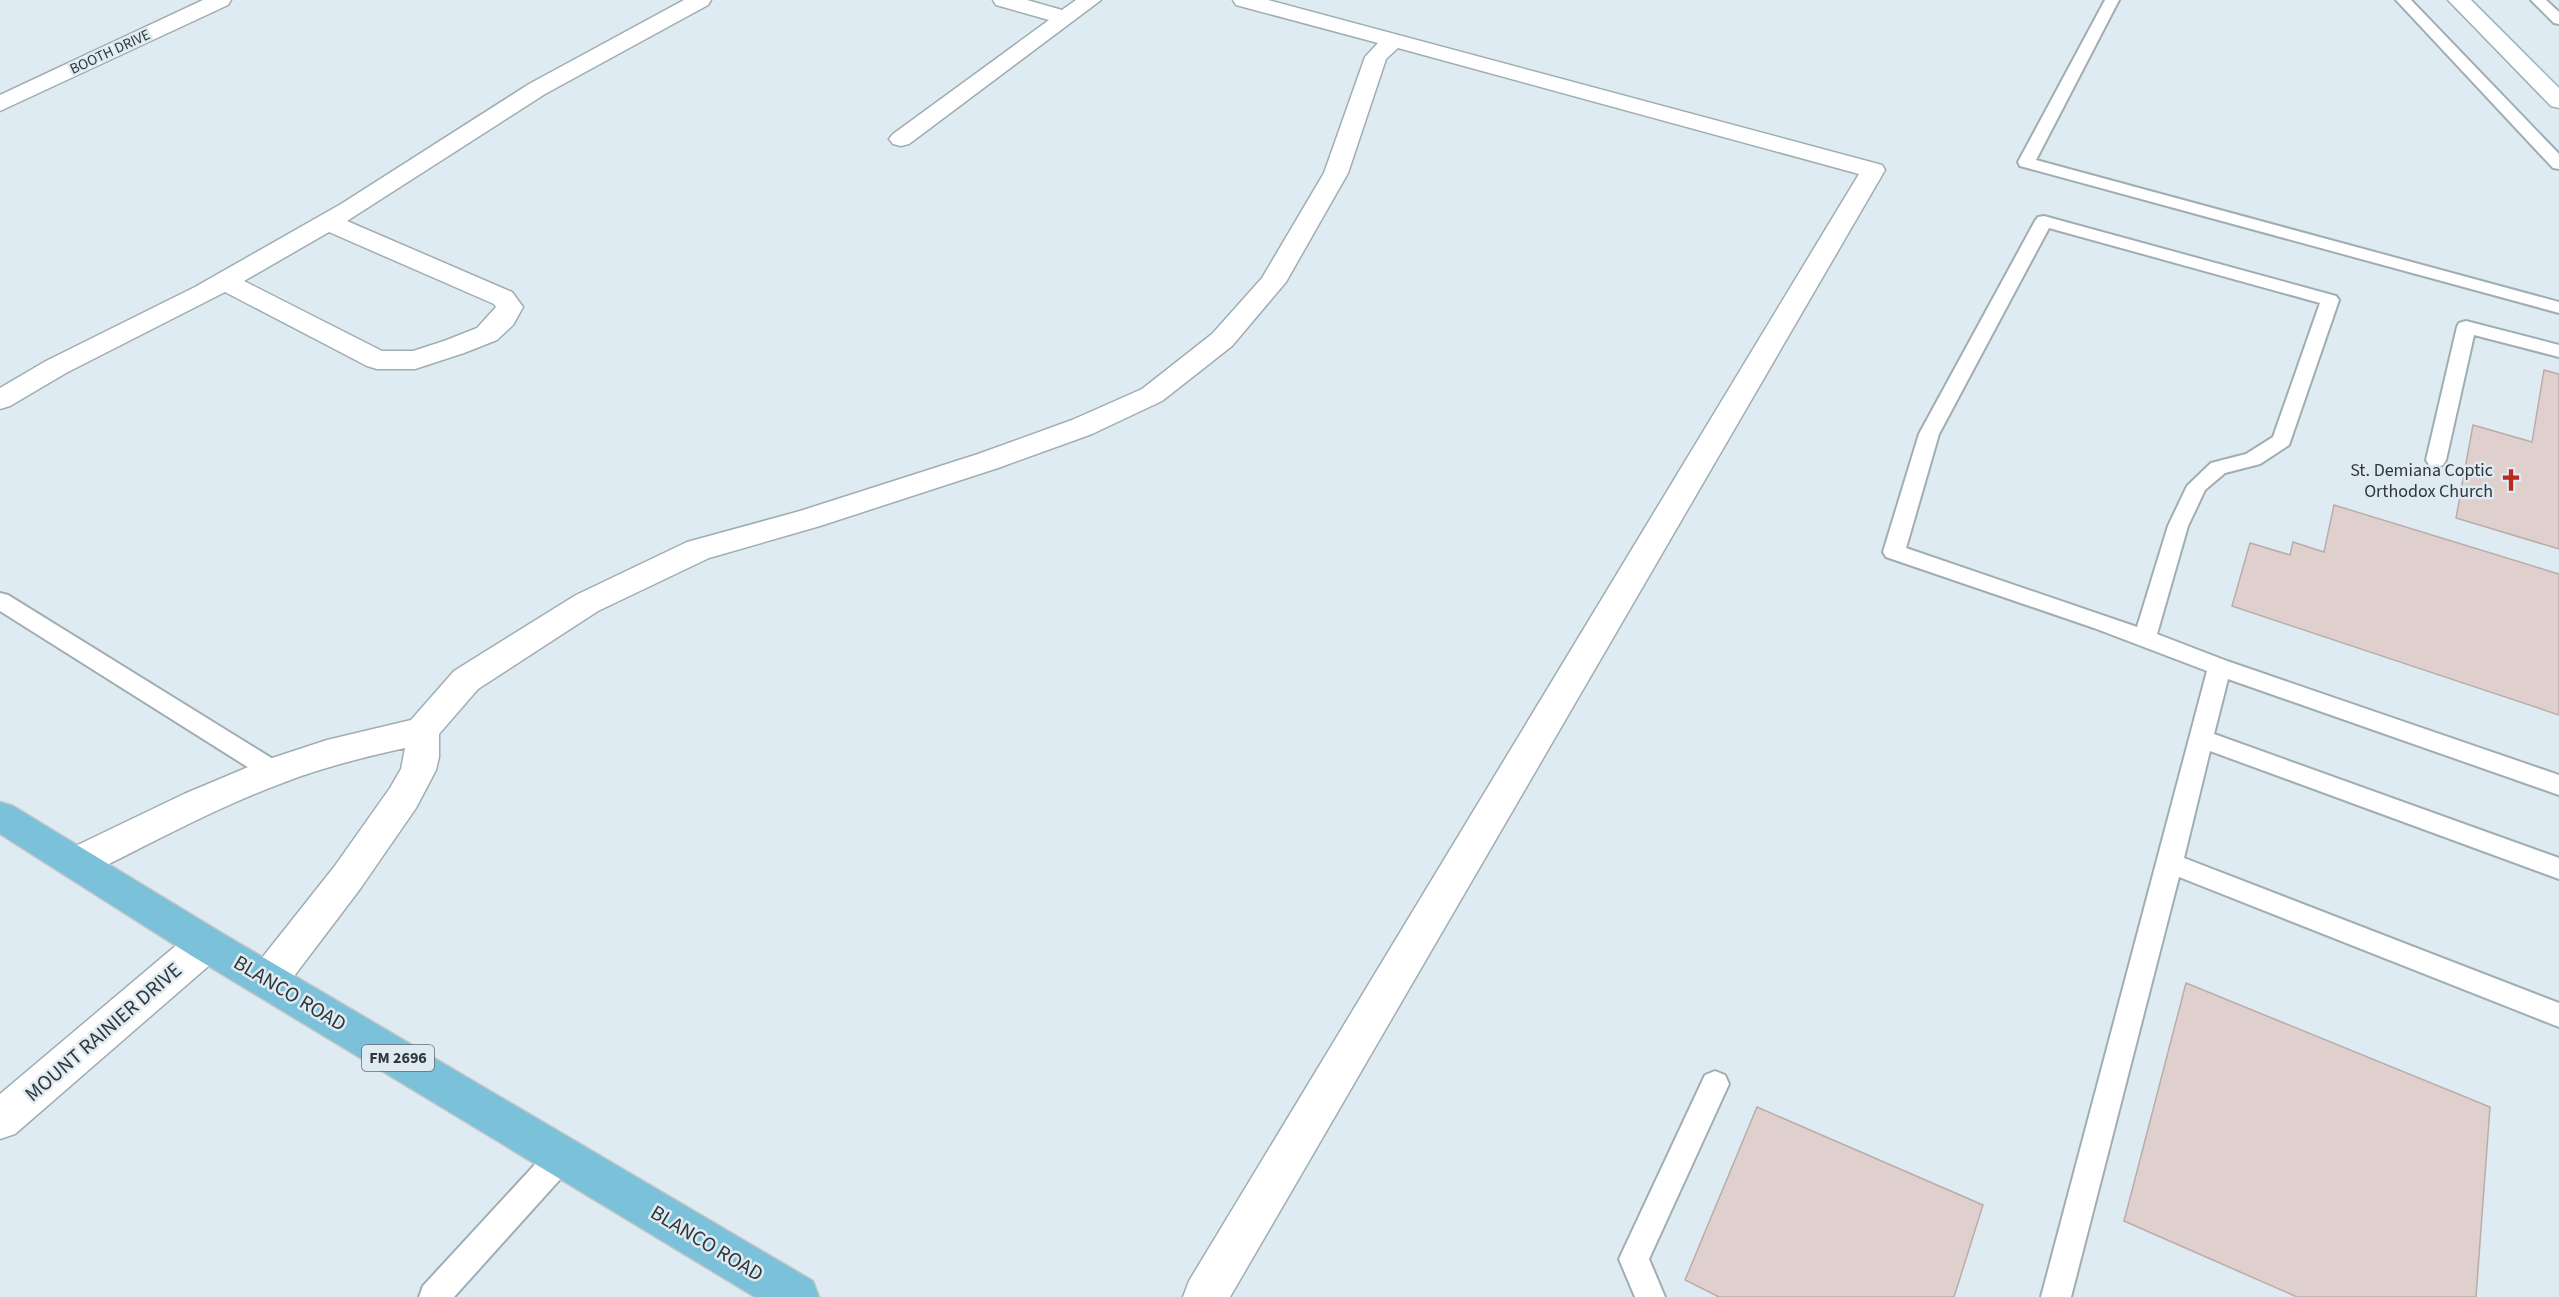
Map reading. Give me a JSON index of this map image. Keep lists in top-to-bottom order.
{
  "streets": {
    "main road": ["BLANCO ROAD", "FM 2696"],
    "street": ["BOOTH DRIVE", "MOUNT RAINIER DRIVE"]
  },
  "crossings": [
    ["BLANCO ROAD", "MOUNT RAINIER DRIVE"]
  ],
  "places": {
    "church": ["St. Demiana Coptic Orthodox Church"]
  }
}
